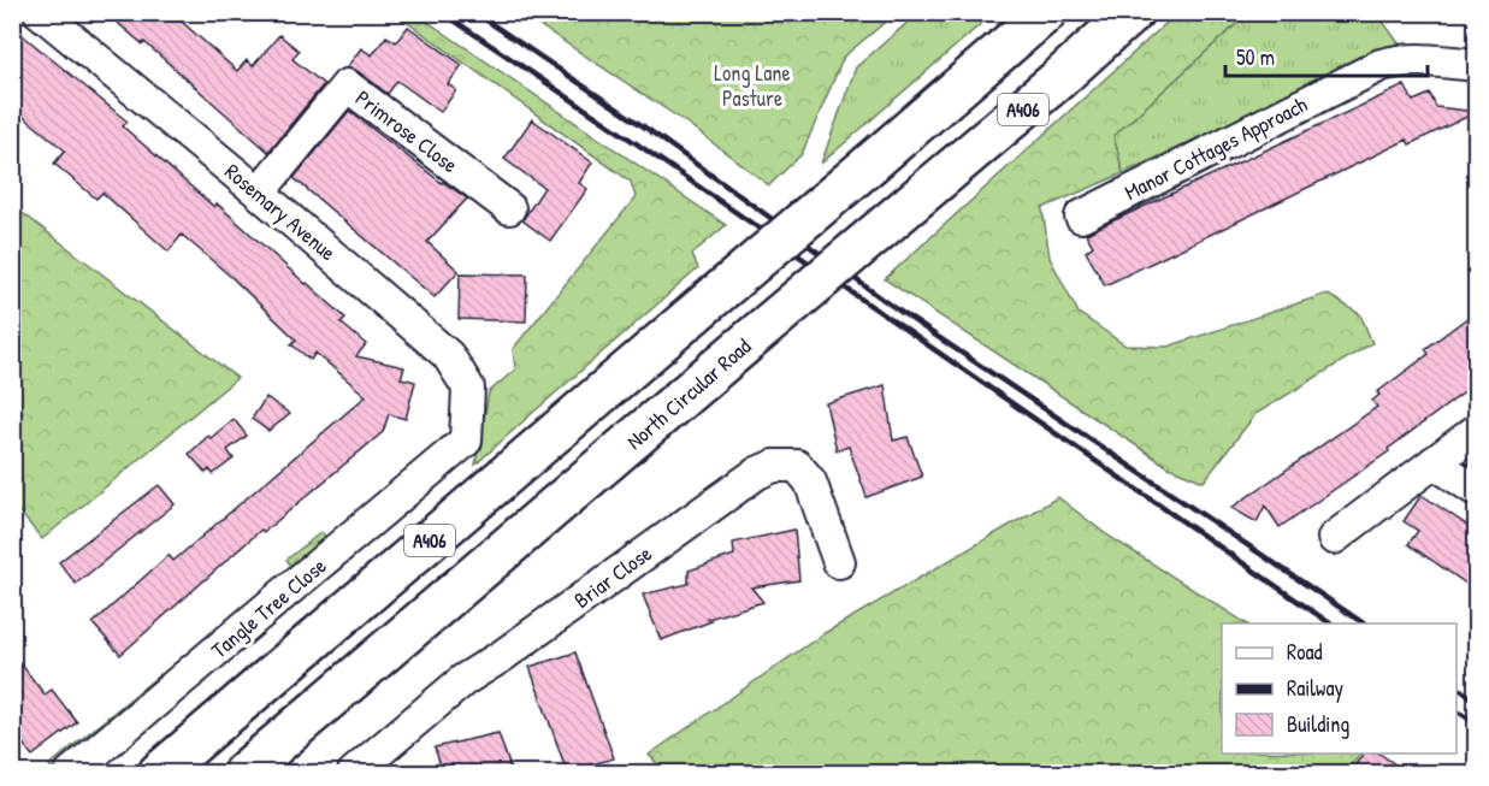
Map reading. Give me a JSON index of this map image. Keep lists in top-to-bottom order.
{
  "streets": {
    "highway": ["A406", "North Circular Road"],
    "street": [
      "Primrose Close",
      "Manor Cottages Approach",
      "Rosemary Avenue",
      "Briar Close",
      "Tangle Tree Close"
    ]
  },
  "crossings": [
    ["Primrose Close", "Rosemary Avenue"],
    ["Rosemary Avenue", "Tangle Tree Close"]
  ],
  "parks": ["Long Lane Pasture"],
  "legend": ["Road", "Railway", "Building"],
  "scale_bar": "50 m"
}
